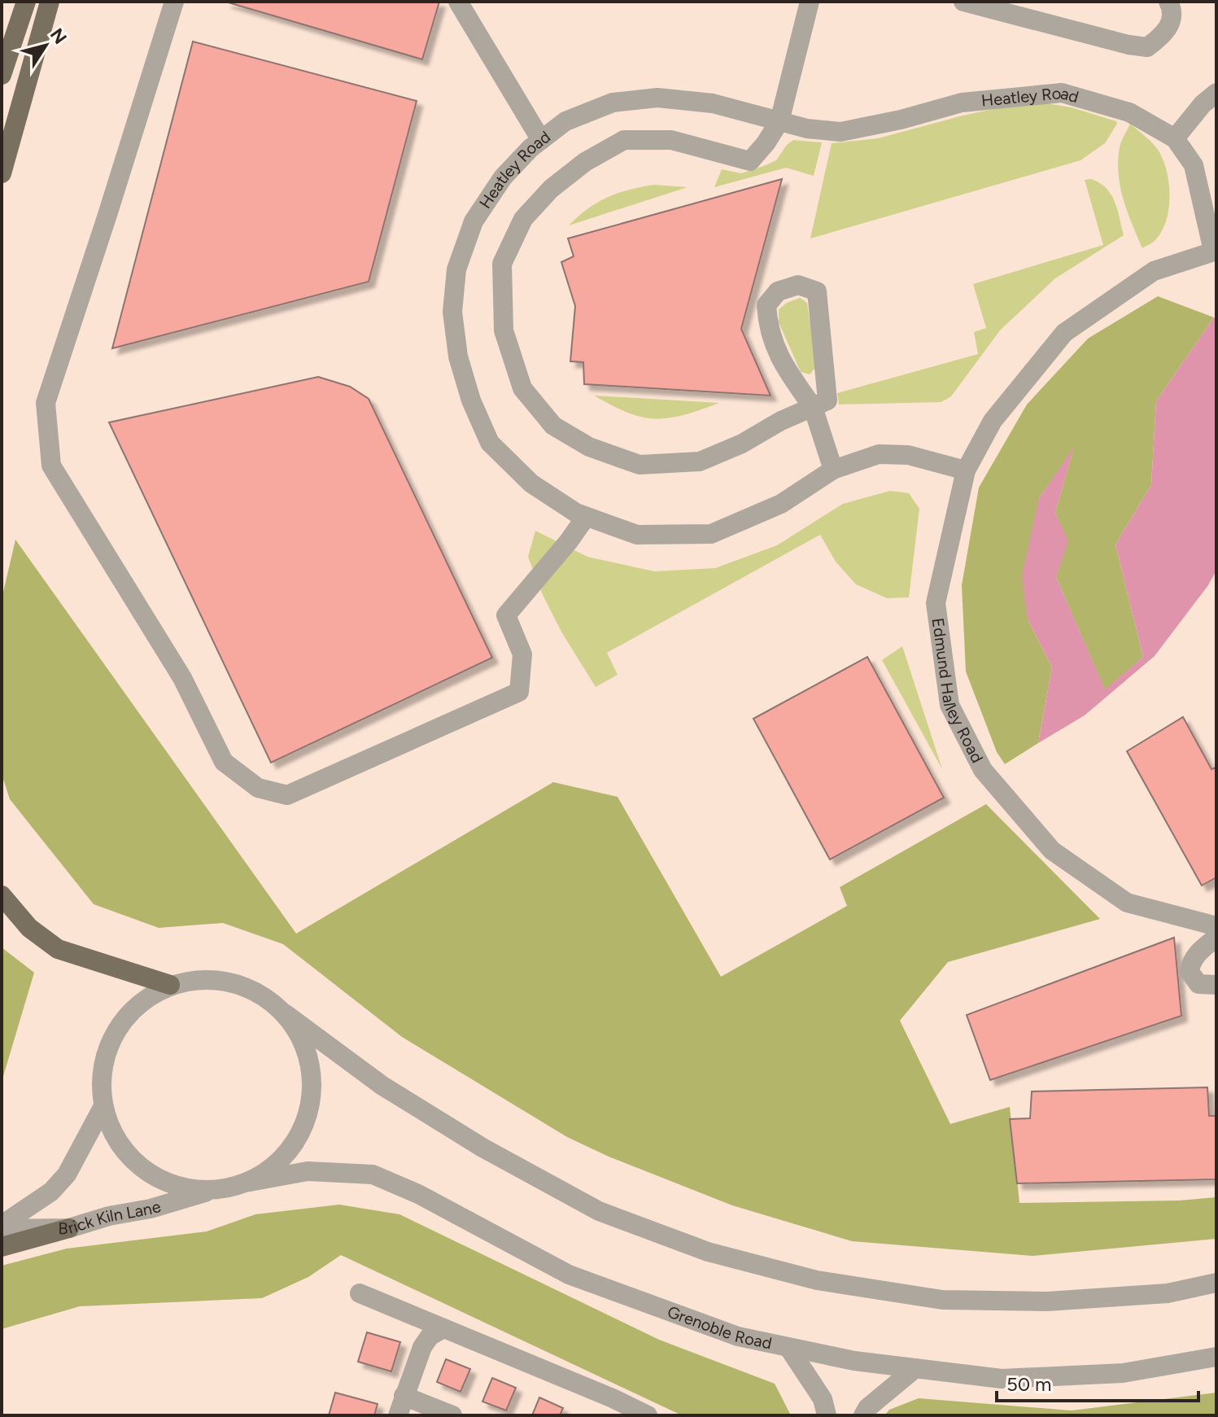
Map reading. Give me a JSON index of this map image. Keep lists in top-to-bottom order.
{
  "streets": {
    "street": [
      "Heatley Road",
      "Edmund Halley Road",
      "Brick Kiln Lane",
      "Grenoble Road"
    ]
  },
  "crossings": [
    ["Heatley Road", "Edmund Halley Road"],
    ["Brick Kiln Lane", "Grenoble Road"]
  ],
  "scale_bar": "50 m",
  "north": "top right"
}
